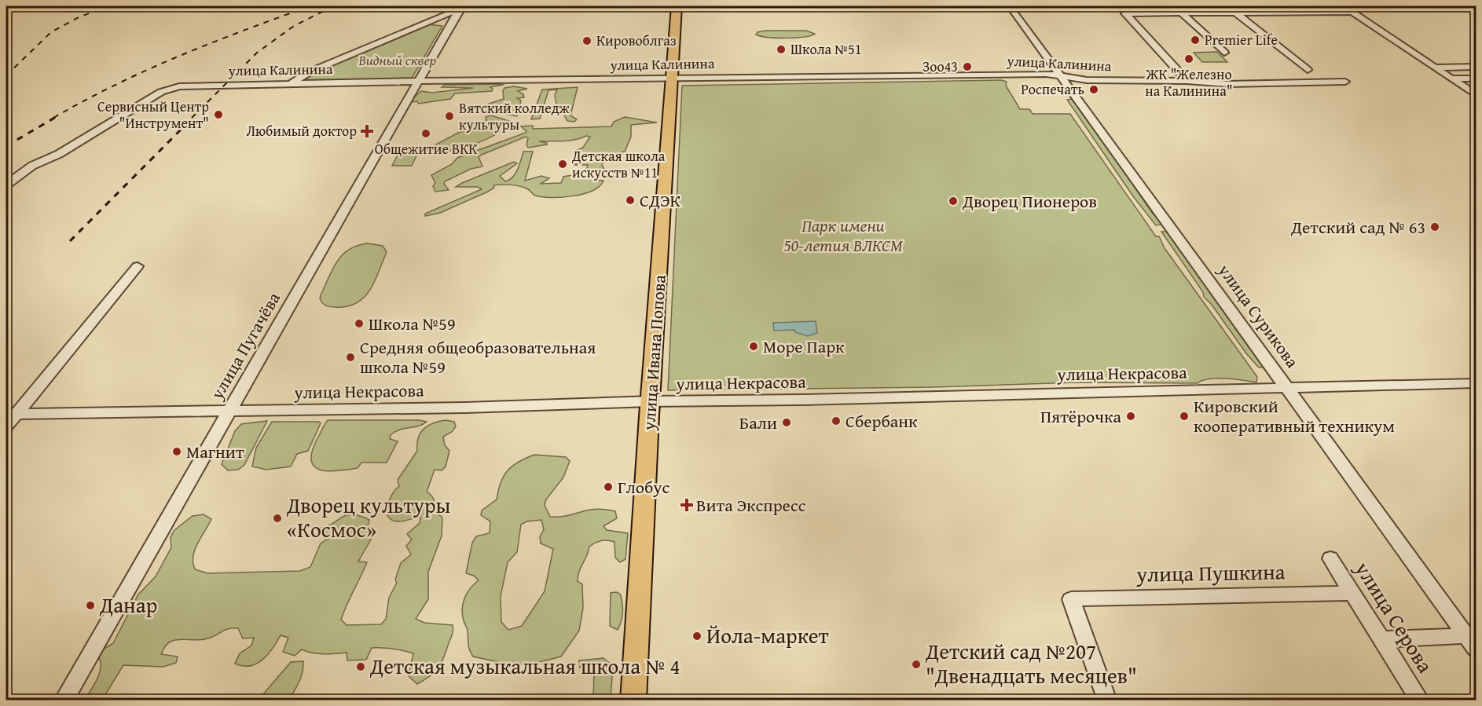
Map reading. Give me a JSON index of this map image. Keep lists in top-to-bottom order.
{
  "streets": {
    "main road": ["улица Ивана Попова"],
    "street": [
      "улица Калинина",
      "улица Сурикова",
      "улица Пугачёва",
      "улица Некрасова",
      "улица Пушкина",
      "улица Серова"
    ]
  },
  "crossings": [
    ["улица Калинина", "улица Сурикова"],
    ["улица Калинина", "улица Пугачёва"],
    ["улица Калинина", "улица Ивана Попова"],
    ["улица Сурикова", "улица Некрасова"],
    ["улица Пугачёва", "улица Некрасова"],
    ["улица Ивана Попова", "улица Некрасова"],
    ["улица Пушкина", "улица Серова"]
  ],
  "parks": ["Видный сквер", "Парк имени 50-летия ВЛКСМ"],
  "places": {
    "other": [
      "Premier Life",
      "Кировоблгаз",
      "Школа №51",
      "ЖК \"Железно на Калинина\"",
      "Зоо43",
      "Роспечать",
      "Сервисный Центр \"Инструмент\"",
      "Вятский колледж культуры",
      "Общежитие ВКК",
      "Детская школа искусств №11",
      "СДЭК",
      "Дворец Пионеров",
      "Детский сад № 63",
      "Школа №59",
      "Море Парк",
      "Средняя общеобразовательная школа №59",
      "Пятёрочка",
      "Кировский кооперативный техникум",
      "Сбербанк",
      "Бали",
      "Магнит",
      "Глобус",
      "Дворец культуры «Космос»",
      "Данар",
      "Йола-маркет",
      "Детский сад №207 \"Двенадцать месяцев\"",
      "Детская музыкальная школа № 4"
    ],
    "health": ["Любимый доктор", "Вита Экспресс"]
  }
}
